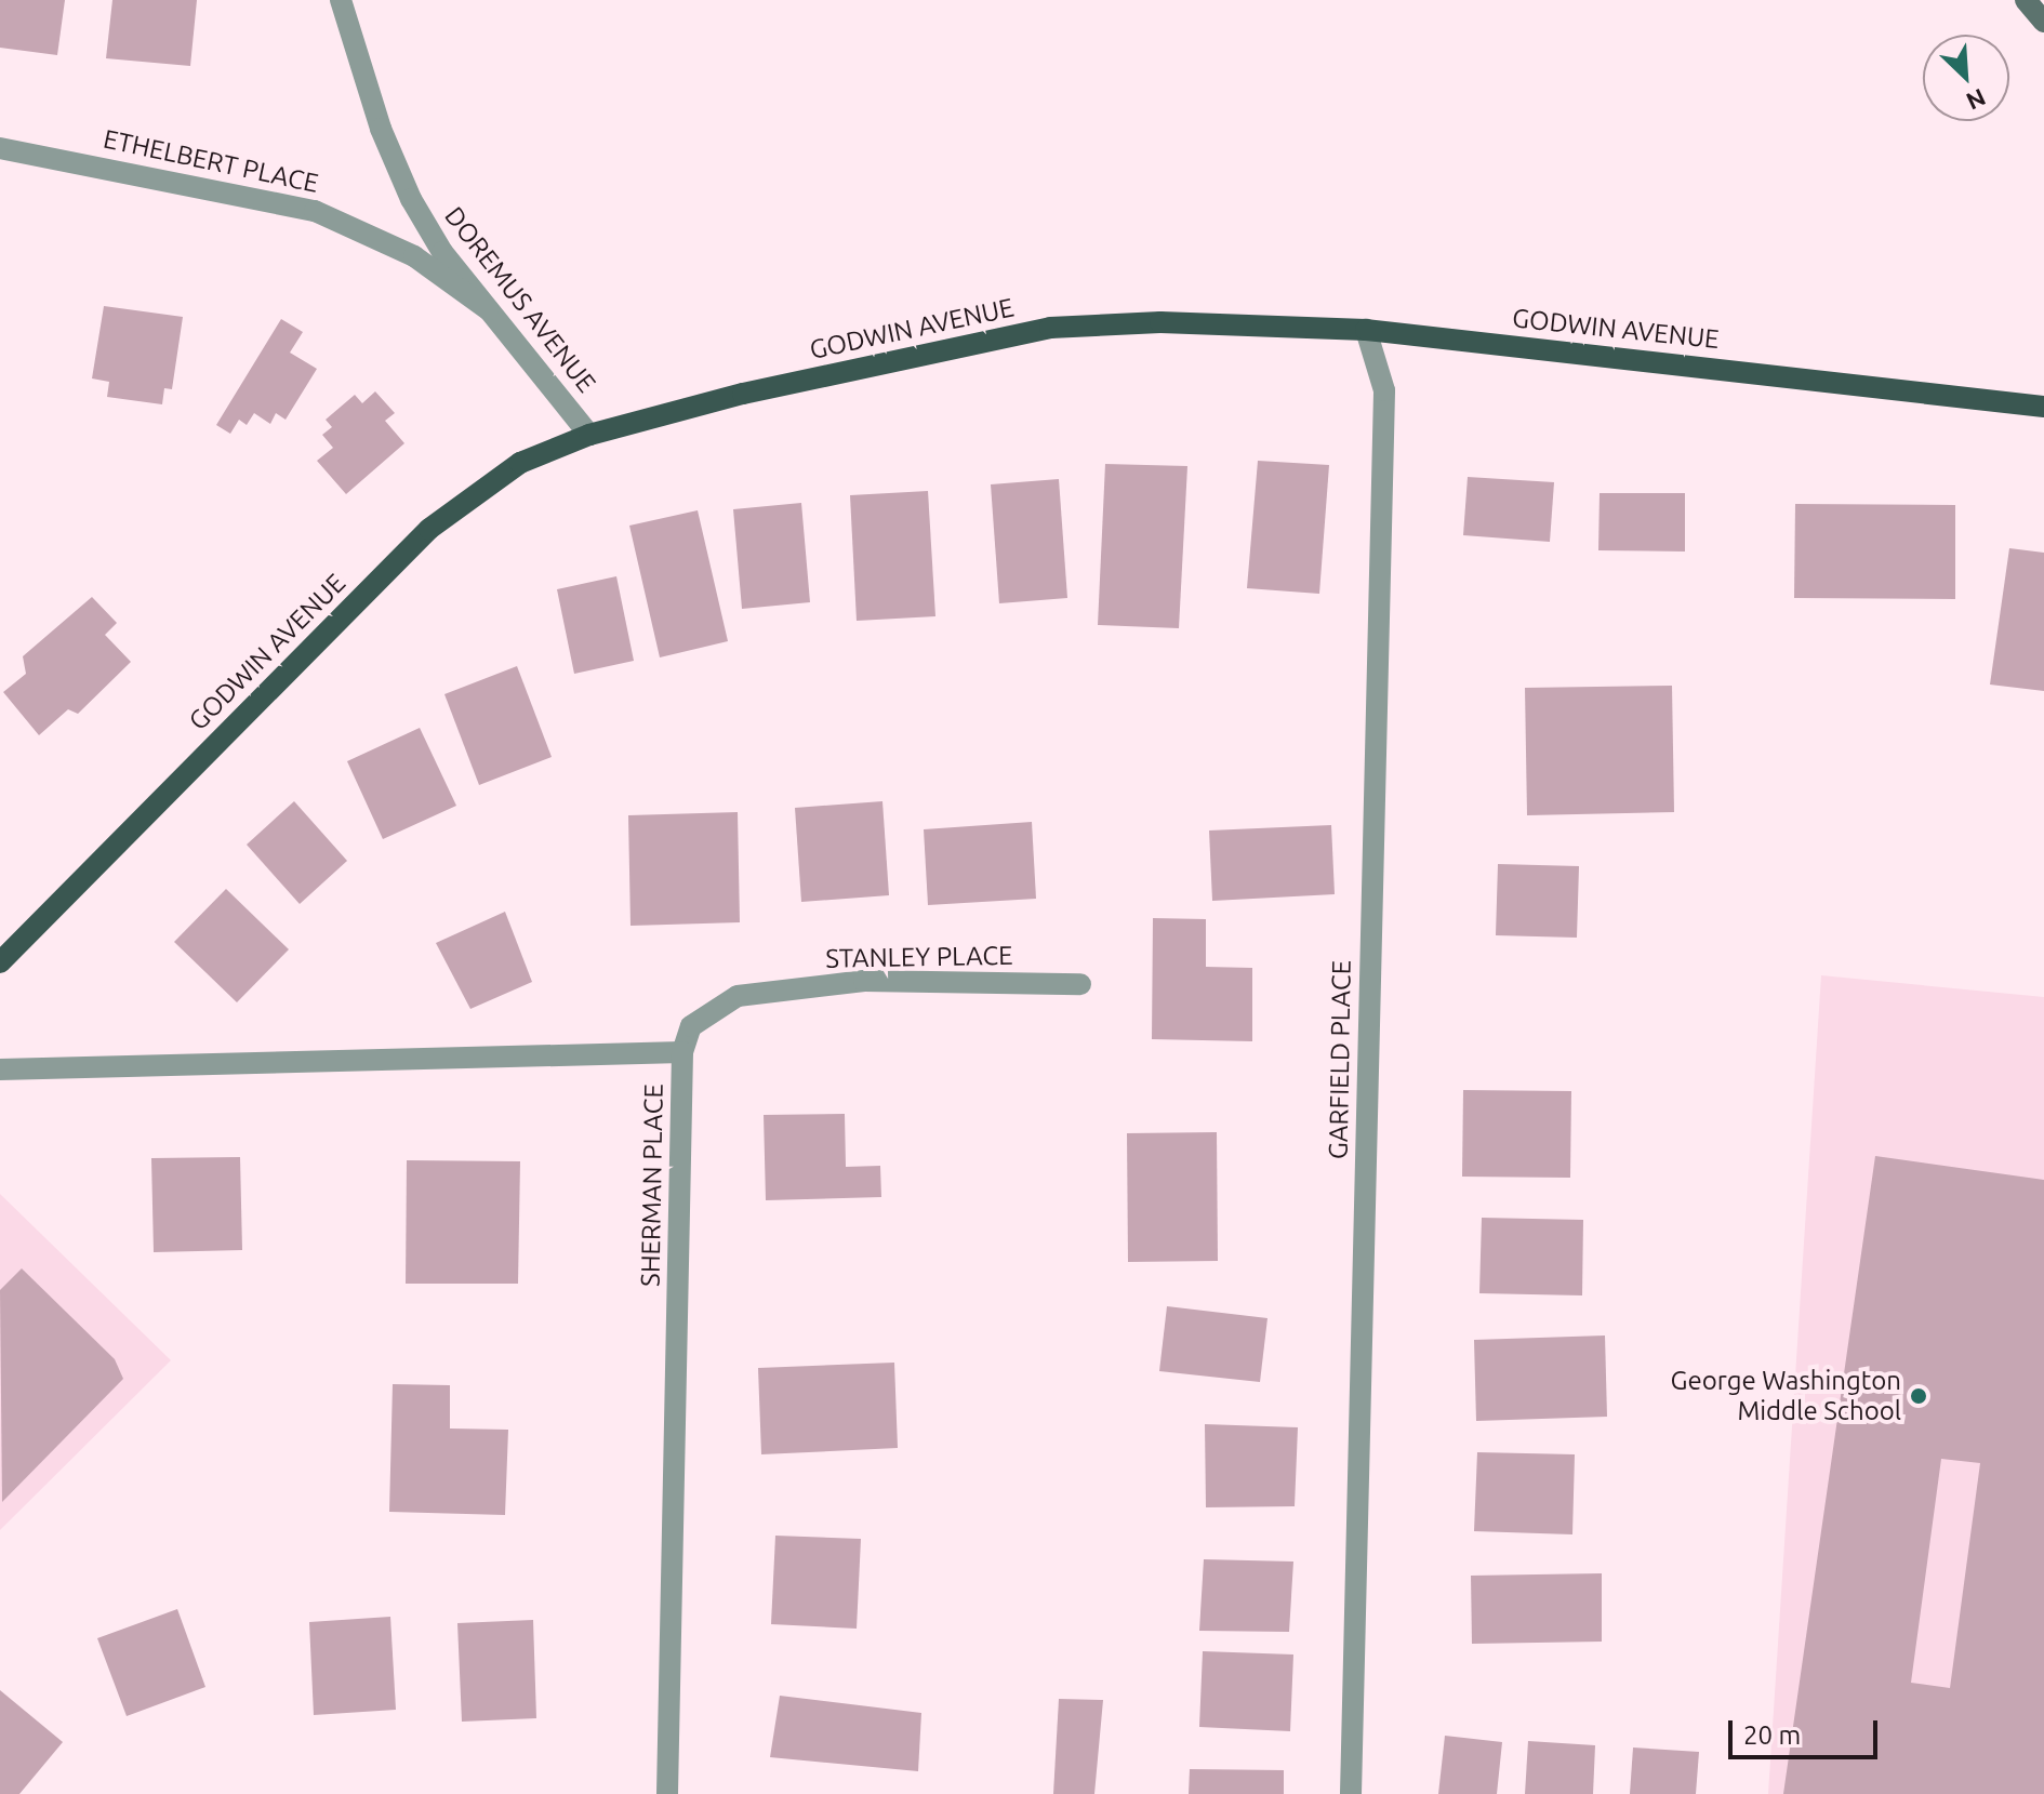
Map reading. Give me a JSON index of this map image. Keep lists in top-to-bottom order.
{
  "streets": {
    "main road": ["GODWIN AVENUE"],
    "street": [
      "ETHELBERT PLACE",
      "DOREMUS AVENUE",
      "STANLEY PLACE",
      "GARFIELD PLACE",
      "SHERMAN PLACE"
    ]
  },
  "crossings": [
    ["ETHELBERT PLACE", "DOREMUS AVENUE"],
    ["DOREMUS AVENUE", "GODWIN AVENUE"],
    ["GODWIN AVENUE", "GARFIELD PLACE"],
    ["STANLEY PLACE", "SHERMAN PLACE"]
  ],
  "places": ["George Washington Middle School"],
  "scale_bar": "20 m",
  "north": "bottom right"
}
